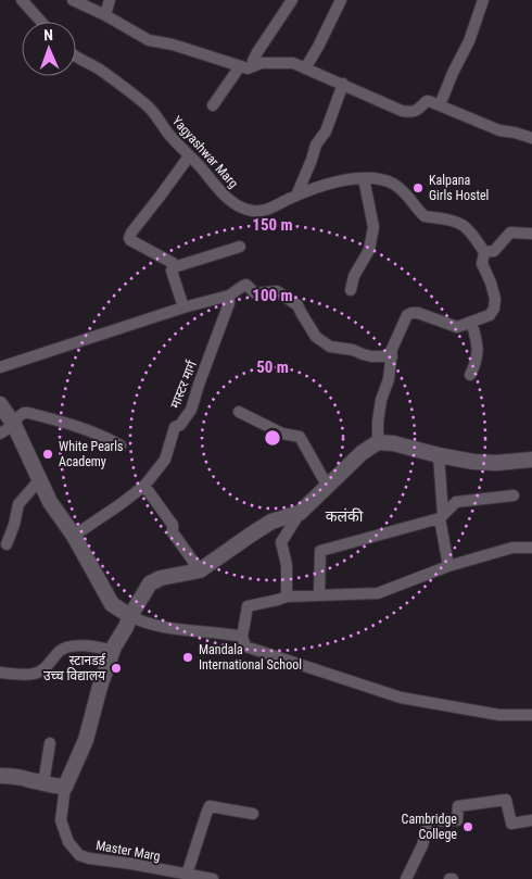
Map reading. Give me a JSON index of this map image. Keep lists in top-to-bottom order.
{
  "streets": {
    "street": ["Yagyashwar Marg", "मास्टर मार्ग", "Master Marg"]
  },
  "districts": ["कलंकी"],
  "places": [
    "Kalpana Girls Hostel",
    "White Pearls Academy",
    "Mandala International School",
    "स्टानडर्ड उच्च विद्यालय",
    "Cambridge College"
  ],
  "north": "top",
  "rings": ["150 m", "100 m", "50 m"]
}
